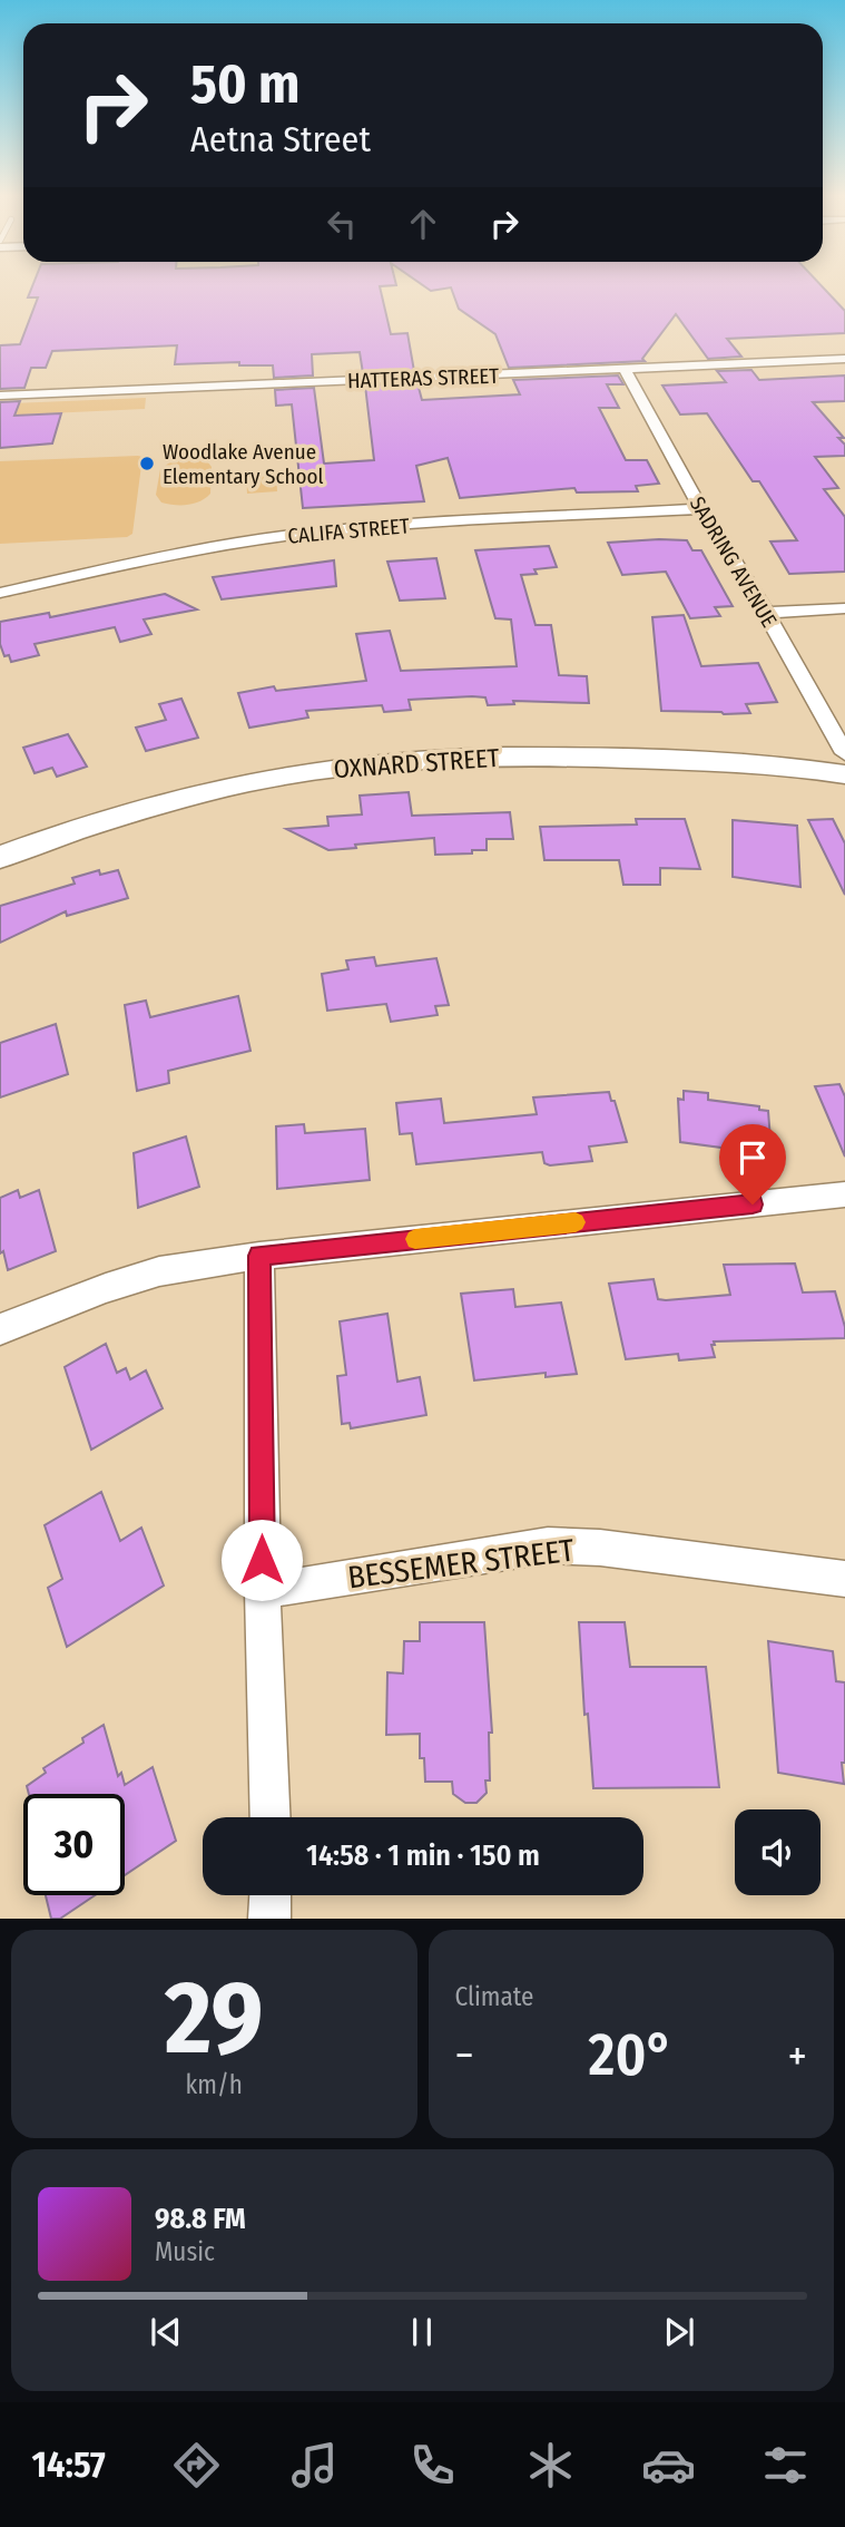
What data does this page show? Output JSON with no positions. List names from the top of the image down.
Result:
{
  "streets": {
    "street": [
      "HATTERAS STREET",
      "CALIFA STREET",
      "SADRING AVENUE",
      "OXNARD STREET",
      "BESSEMER STREET"
    ]
  },
  "crossings": [
    ["HATTERAS STREET", "SADRING AVENUE"],
    ["CALIFA STREET", "SADRING AVENUE"]
  ],
  "places": ["Woodlake Avenue Elementary School"],
  "page": {
    "turn": ["50 m", "Aetna Street"],
    "limit": "30",
    "trip": "14:58 · 1 min · 150 m",
    "tile": [
      ["29", "km/h"],
      "Climate"
    ],
    "heat": ["−", "20°", "+"],
    "song": ["98.8 FM", "Music"],
    "tabs": "14:57"
  }
}
